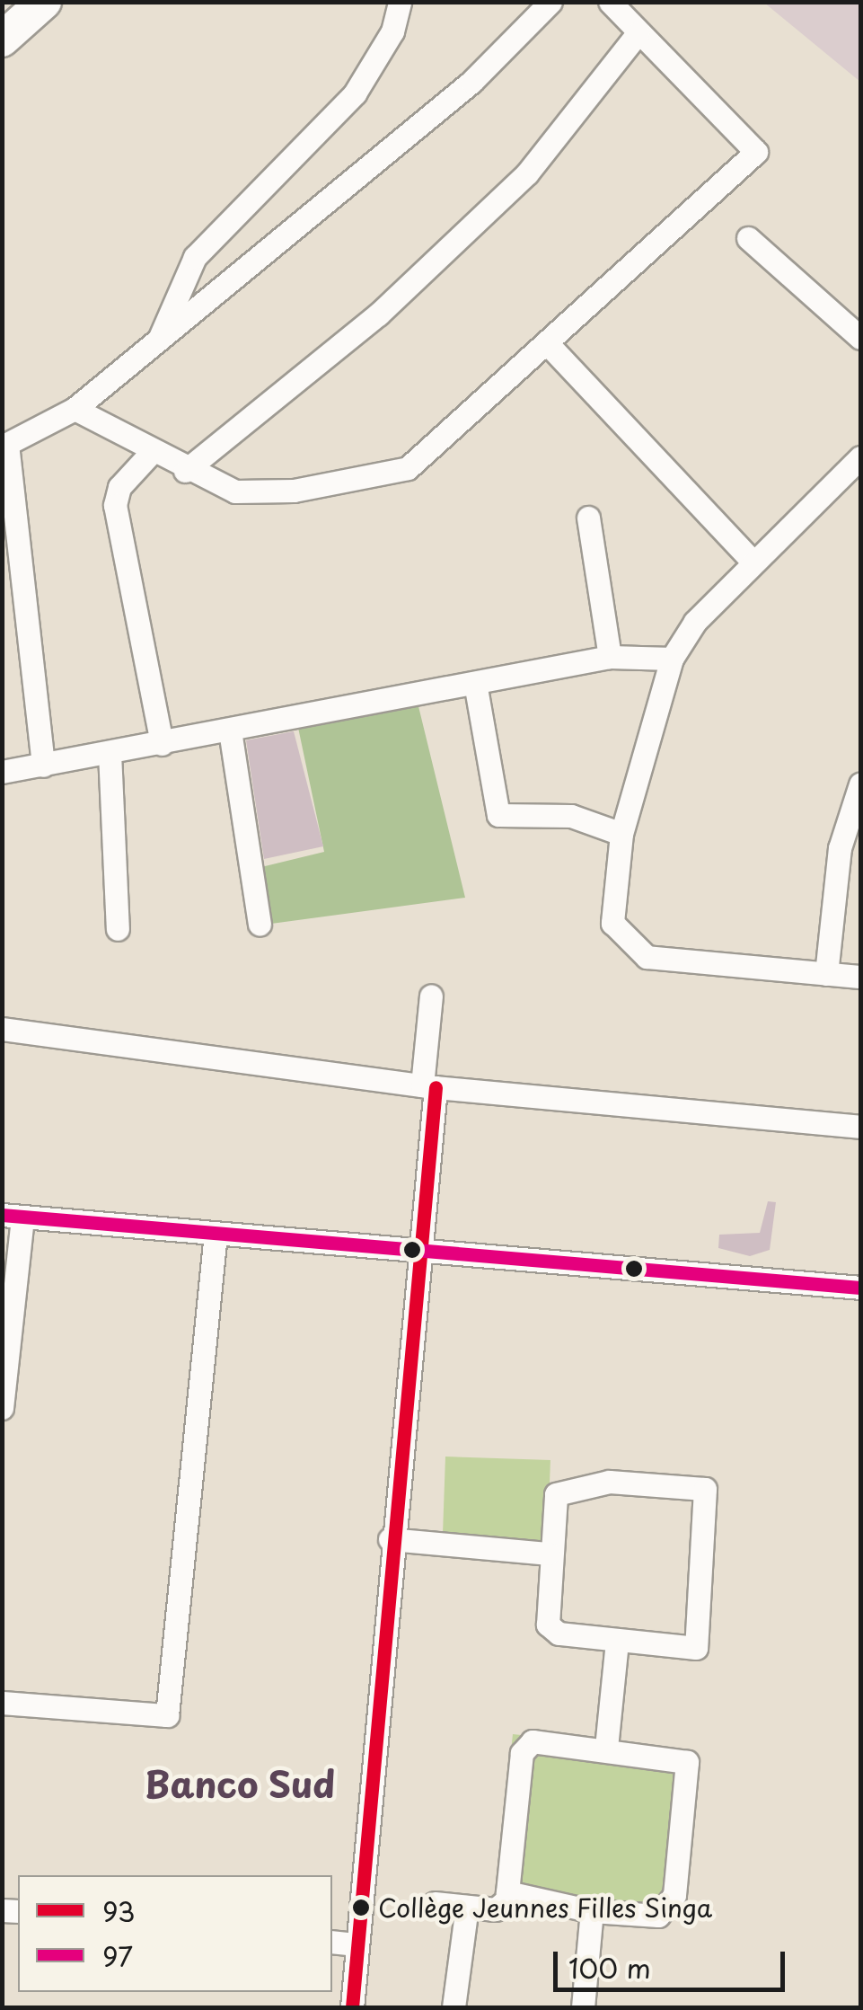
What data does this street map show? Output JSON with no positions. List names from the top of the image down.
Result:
{
  "districts": ["Banco Sud"],
  "places": ["Collège Jeunnes Filles Singa"],
  "lines": ["transit line 93", "transit line 97"],
  "legend": ["93", "97"],
  "scale_bar": "100 m"
}
